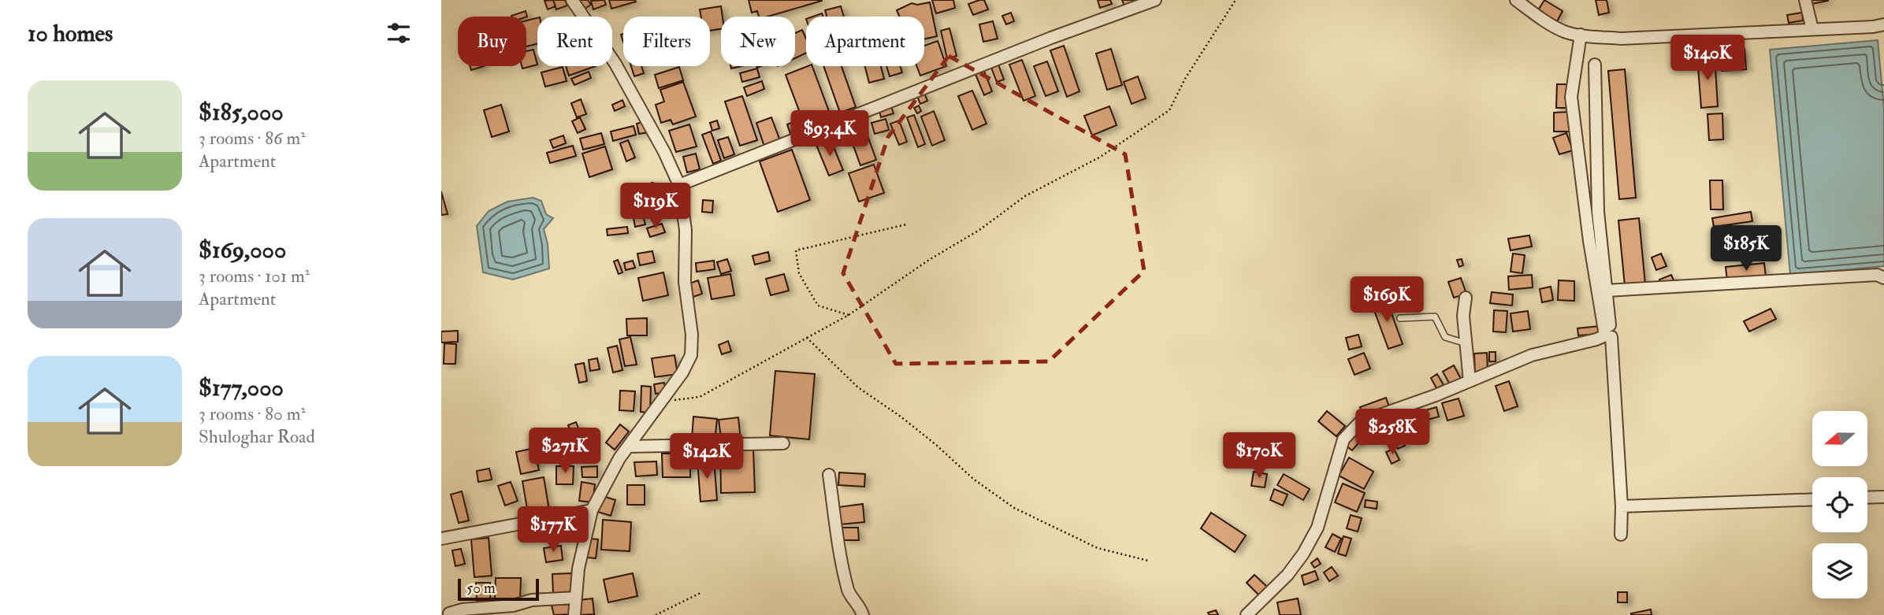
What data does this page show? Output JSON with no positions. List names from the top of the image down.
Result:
{
  "scale_bar": "50 m",
  "north": "left",
  "page": {
    "heading": "10 homes",
    "chip": [
      "Buy",
      "Rent",
      "Filters",
      "New",
      "Apartment"
    ],
    "price": [
      "$140K",
      "$93.4K",
      "$119K",
      "$185K",
      "$169K",
      "$258K",
      "$271K",
      "$170K",
      "$142K",
      "$177K"
    ],
    "list": [
      {
        "name": "$185,000",
        "note": "3 rooms · 86 m² · Apartment"
      },
      {
        "name": "$169,000",
        "note": "3 rooms · 101 m² · Apartment"
      },
      {
        "name": "$177,000",
        "note": "3 rooms · 80 m² · Shuloghar Road"
      }
    ],
    "scale": "50 m"
  }
}
